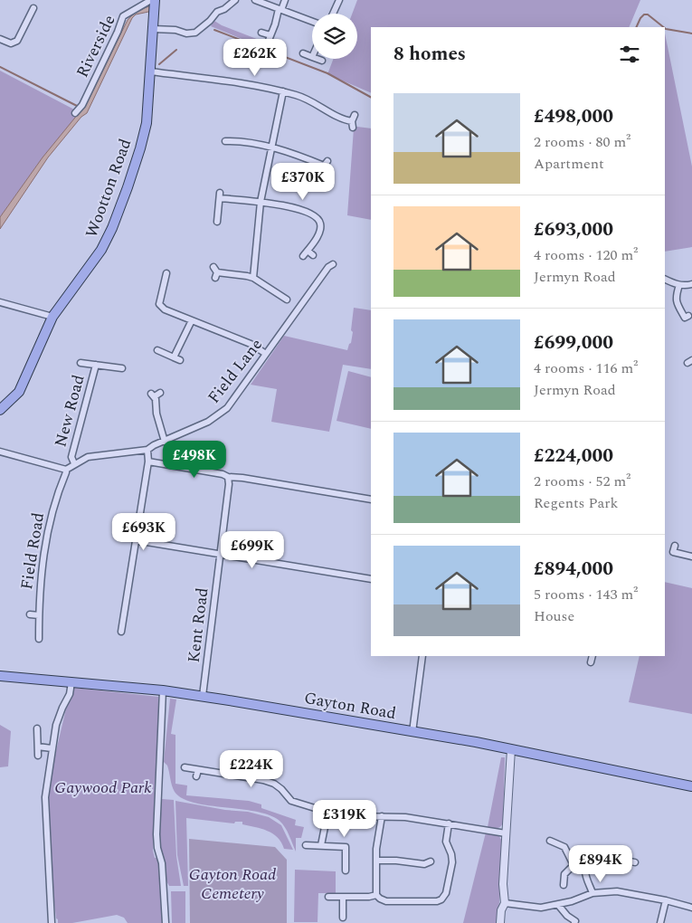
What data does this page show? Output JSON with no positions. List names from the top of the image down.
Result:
{
  "streets": {
    "main road": ["Wootton Road", "Gayton Road"],
    "street": [
      "Riverside",
      "Field Lane",
      "New Road",
      "Field Road",
      "Kent Road"
    ]
  },
  "crossings": [
    ["Riverside", "Wootton Road"],
    ["Field Lane", "New Road"],
    ["Field Lane", "Field Road"],
    ["Kent Road", "Gayton Road"]
  ],
  "parks": ["Gaywood Park", "Gayton Road Cemetery"],
  "page": {
    "heading": "8 homes",
    "price": [
      "£262K",
      "£370K",
      "£498K",
      "£693K",
      "£699K",
      "£224K",
      "£319K",
      "£894K"
    ],
    "list": [
      {
        "name": "£498,000",
        "note": "2 rooms · 80 m² · Apartment"
      },
      {
        "name": "£693,000",
        "note": "4 rooms · 120 m² · Jermyn Road"
      },
      {
        "name": "£699,000",
        "note": "4 rooms · 116 m² · Jermyn Road"
      },
      {
        "name": "£224,000",
        "note": "2 rooms · 52 m² · Regents Park"
      },
      {
        "name": "£894,000",
        "note": "5 rooms · 143 m² · House"
      }
    ]
  }
}
